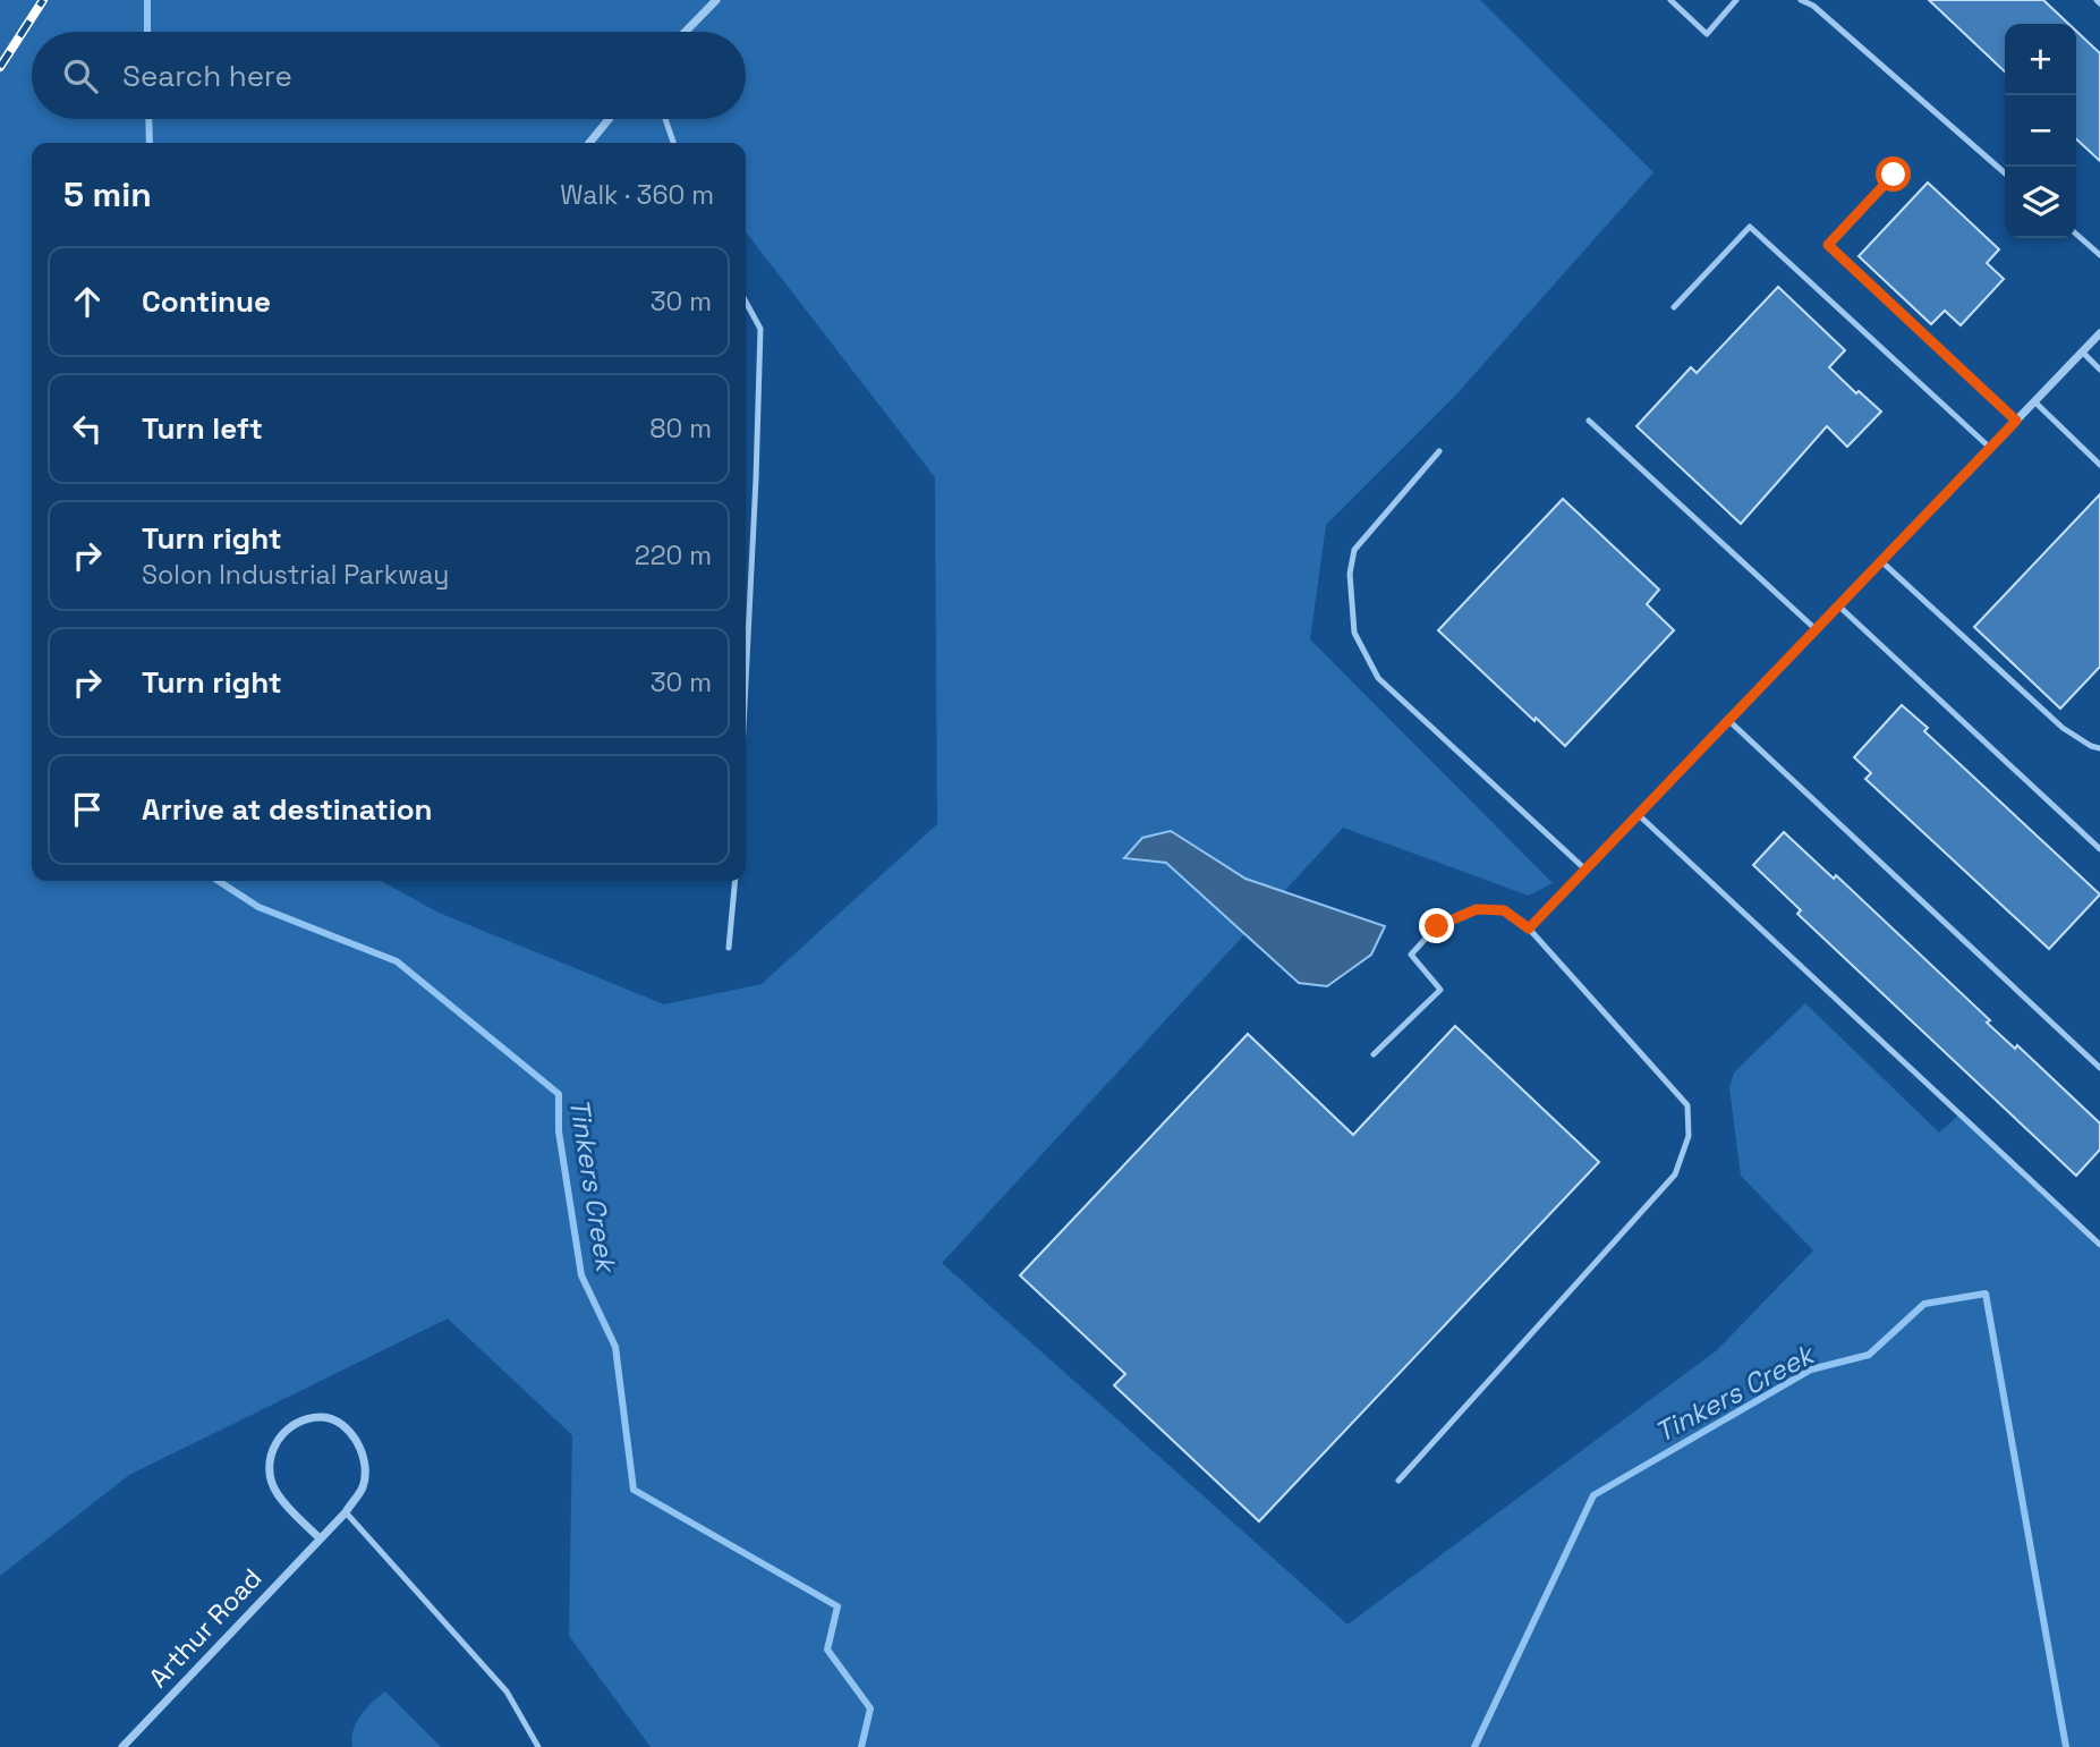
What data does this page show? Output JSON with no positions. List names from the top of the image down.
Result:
{
  "streets": {
    "street": ["Arthur Road"]
  },
  "water": ["Tinkers Creek"],
  "page": {
    "map_buttons": ["+", "−"],
    "search": "Search here",
    "heading": ["5 min", "Walk · 360 m"],
    "list": [
      ["Continue", "30 m"],
      ["Turn left", "80 m"],
      ["Turn right", "Solon Industrial Parkway", "220 m"],
      ["Turn right", "30 m"],
      "Arrive at destination"
    ]
  }
}
